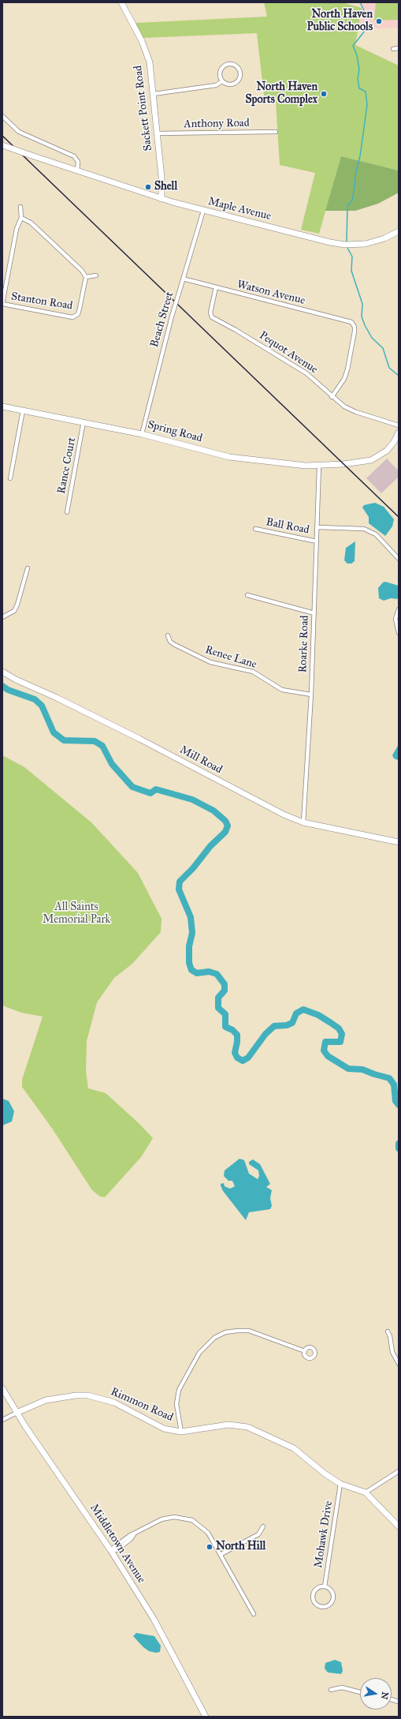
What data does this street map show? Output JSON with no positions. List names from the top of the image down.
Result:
{
  "streets": {
    "street": [
      "Sackett Point Road",
      "Anthony Road",
      "Maple Avenue",
      "Watson Avenue",
      "Stanton Road",
      "Beach Street",
      "Pequot Avenue",
      "Spring Road",
      "Rance Court",
      "Ball Road",
      "Roarke Road",
      "Renee Lane",
      "Mill Road",
      "Rimmon Road",
      "Mohawk Drive",
      "Middletown Avenue"
    ]
  },
  "crossings": [
    ["Sackett Point Road", "Anthony Road"],
    ["Sackett Point Road", "Maple Avenue"],
    ["Maple Avenue", "Beach Street"],
    ["Watson Avenue", "Beach Street"],
    ["Watson Avenue", "Pequot Avenue"],
    ["Beach Street", "Spring Road"],
    ["Spring Road", "Rance Court"],
    ["Spring Road", "Roarke Road"],
    ["Ball Road", "Roarke Road"],
    ["Roarke Road", "Renee Lane"],
    ["Roarke Road", "Mill Road"],
    ["Rimmon Road", "Mohawk Drive"],
    ["Rimmon Road", "Middletown Avenue"]
  ],
  "parks": ["All Saints Memorial Park"],
  "places": [
    "North Haven Public Schools",
    "North Haven Sports Complex",
    "Shell",
    "North Hill"
  ],
  "north": "right"
}
